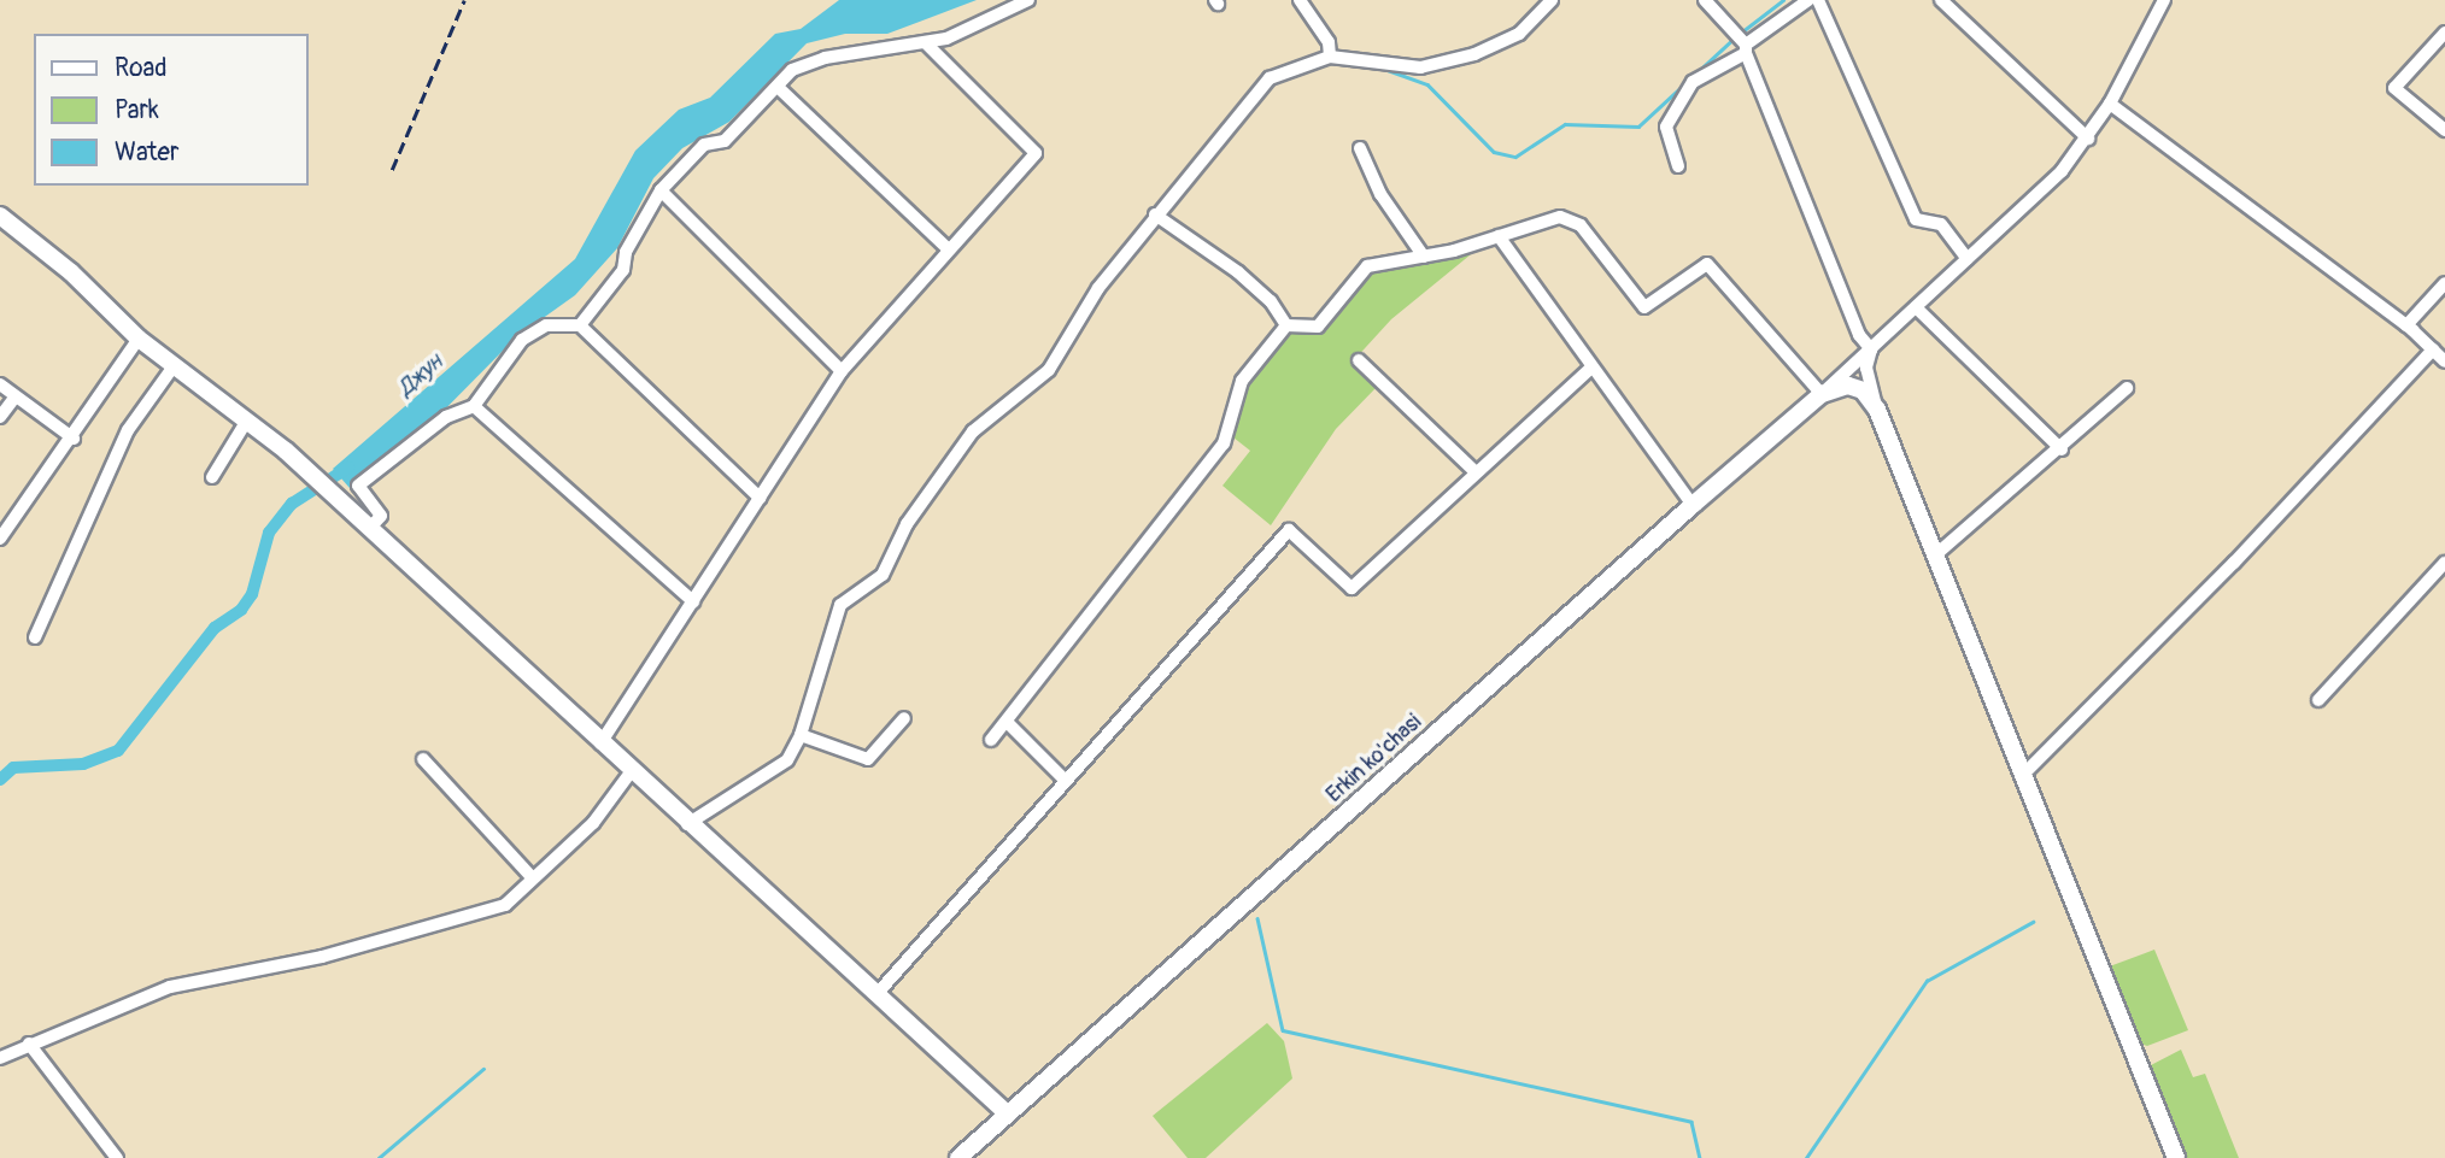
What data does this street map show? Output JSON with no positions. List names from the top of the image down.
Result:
{
  "streets": {
    "main road": ["Erkin ko'chasi"]
  },
  "water": ["Джун"],
  "legend": ["Road", "Park", "Water"]
}
